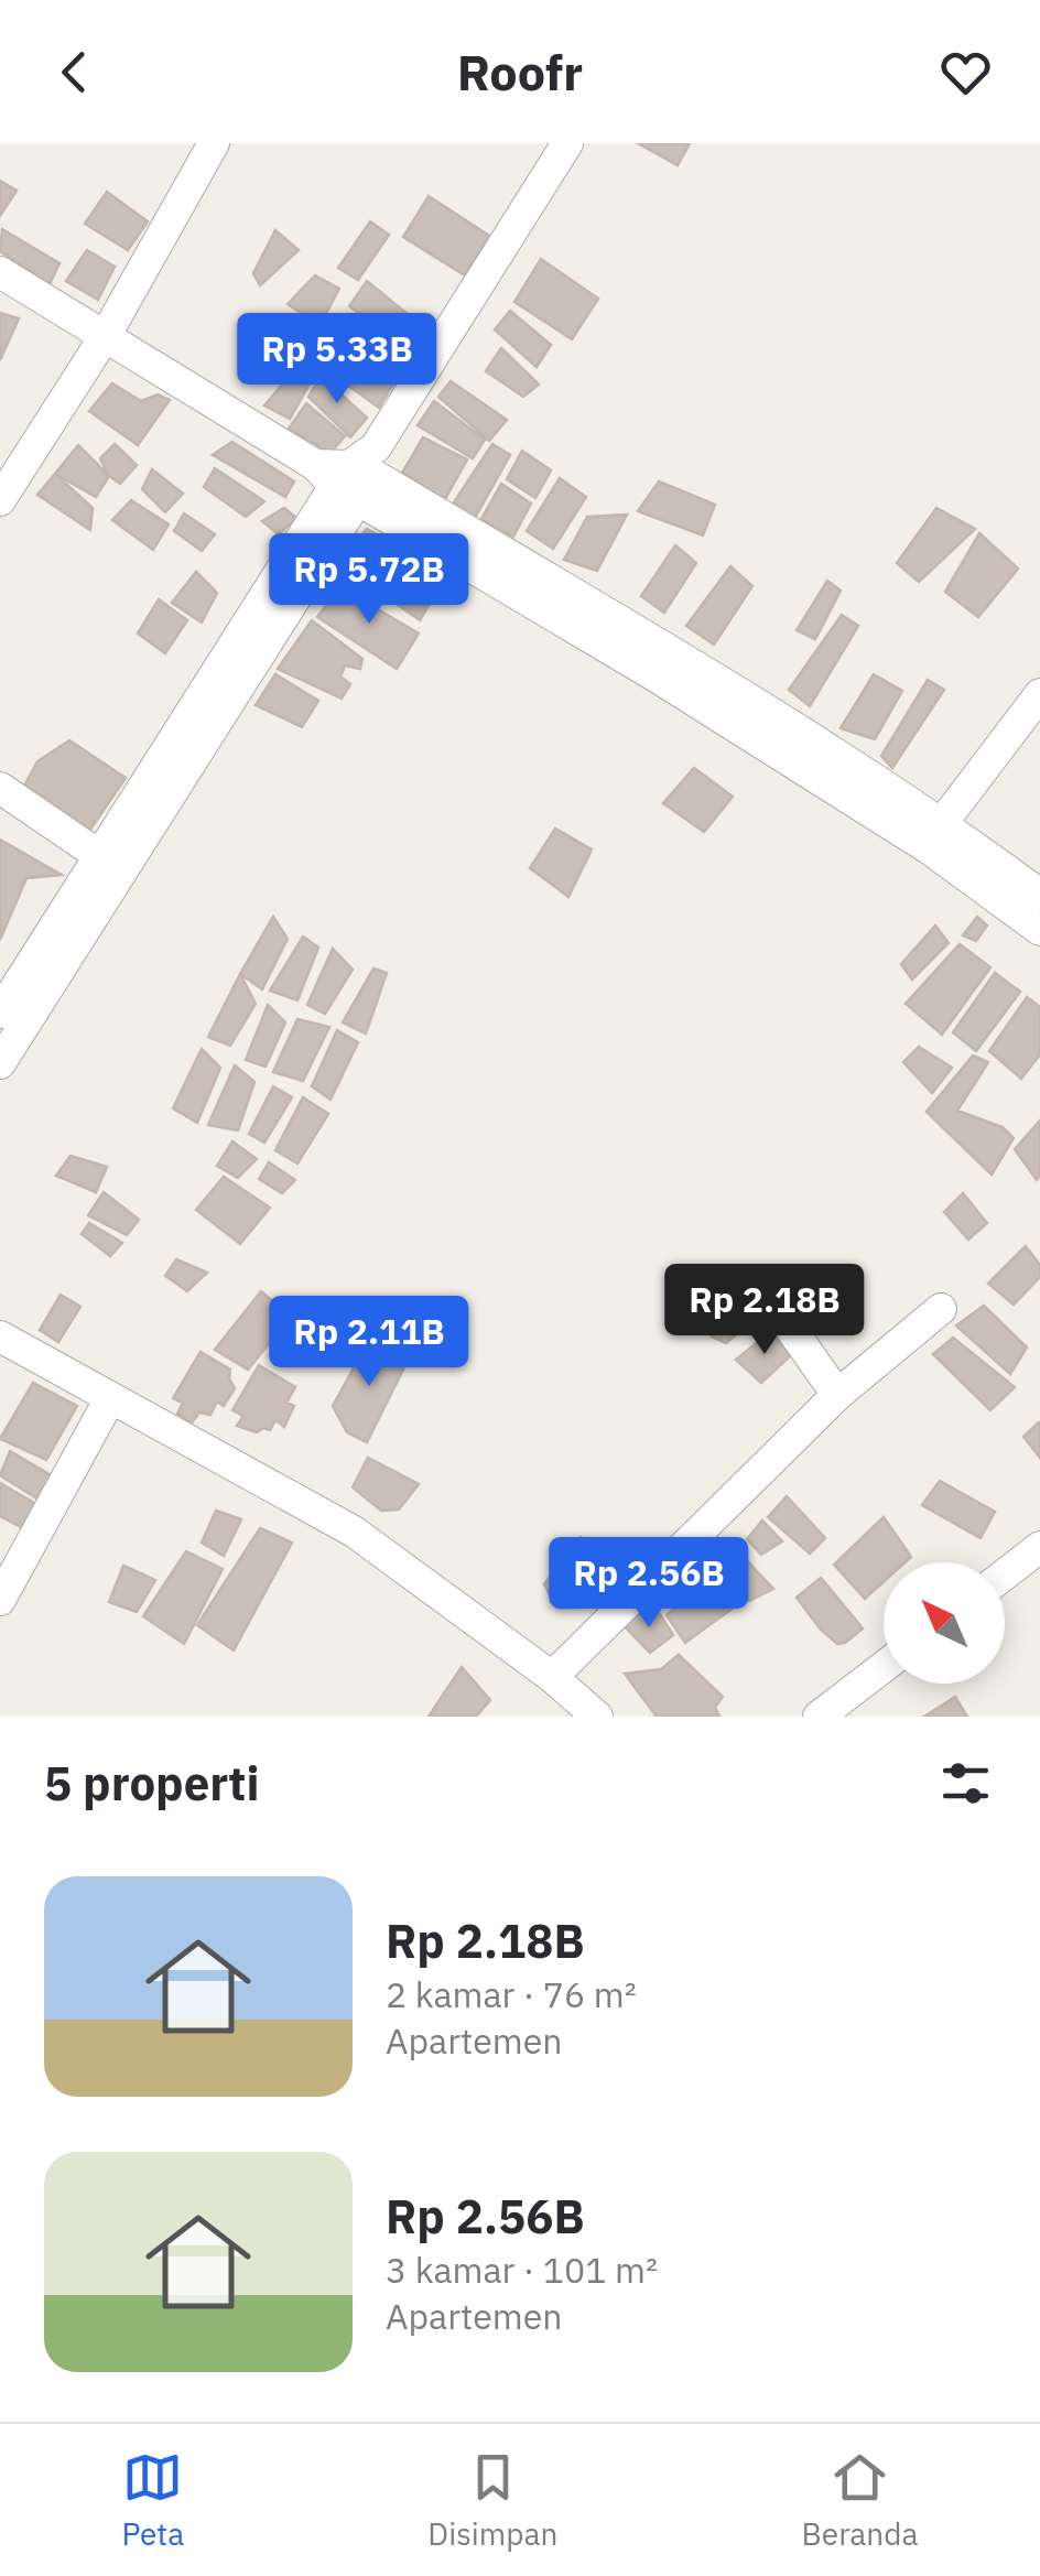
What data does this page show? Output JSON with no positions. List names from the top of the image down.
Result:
{
  "north": "top left",
  "page": {
    "header": "Roofr",
    "price": [
      "Rp 5.33B",
      "Rp 5.72B",
      "Rp 2.18B",
      "Rp 2.11B",
      "Rp 2.56B"
    ],
    "heading": "5 properti",
    "list": [
      {
        "name": "Rp 2.18B",
        "note": "2 kamar · 76 m² · Apartemen"
      },
      {
        "name": "Rp 2.56B",
        "note": "3 kamar · 101 m² · Apartemen"
      }
    ],
    "tabs": ["Peta", "Disimpan", "Beranda"]
  }
}
